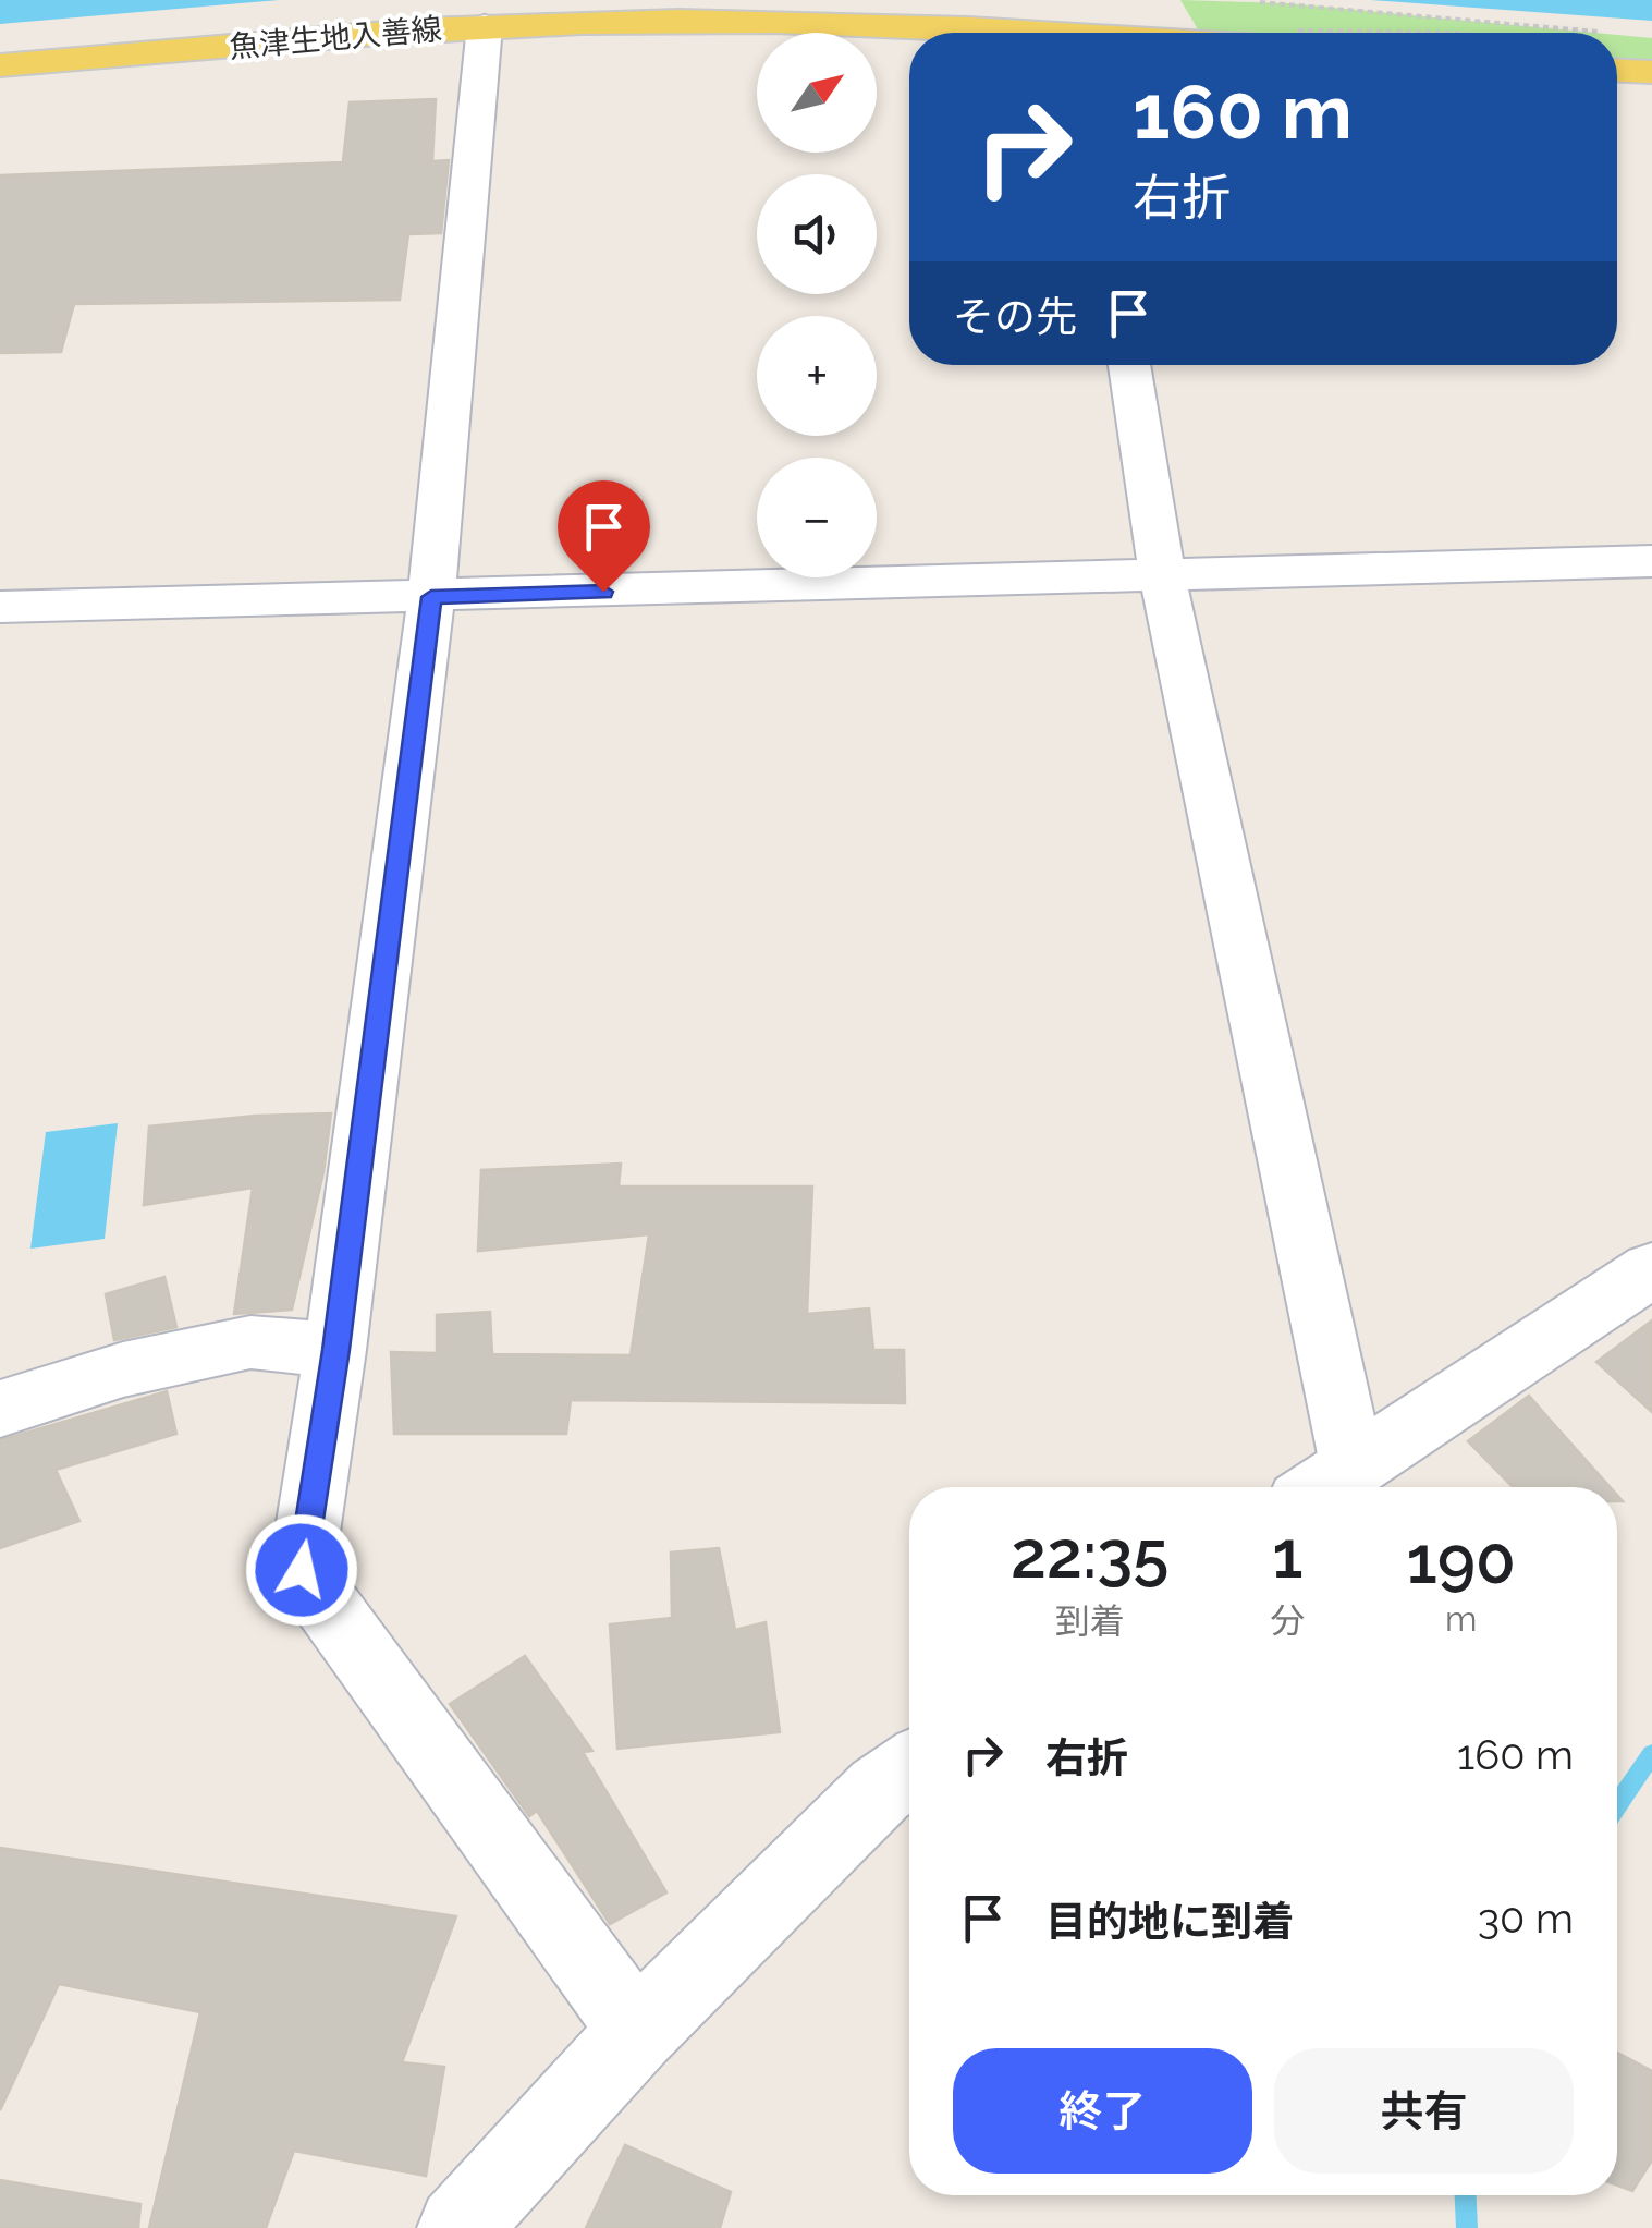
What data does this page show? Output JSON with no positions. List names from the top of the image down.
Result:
{
  "streets": {
    "main road": ["魚津生地入善線"]
  },
  "north": "top right",
  "page": {
    "map_buttons": ["+", "−"],
    "turn": ["160 m", "右折"],
    "then": "その先",
    "eta": [
      "22:35",
      "到着",
      "1",
      "分",
      "190",
      "m"
    ],
    "list": [
      {
        "name": "右折",
        "value": "160 m"
      },
      {
        "name": "目的地に到着",
        "value": "30 m"
      }
    ],
    "buttons": ["終了", "共有"]
  }
}
